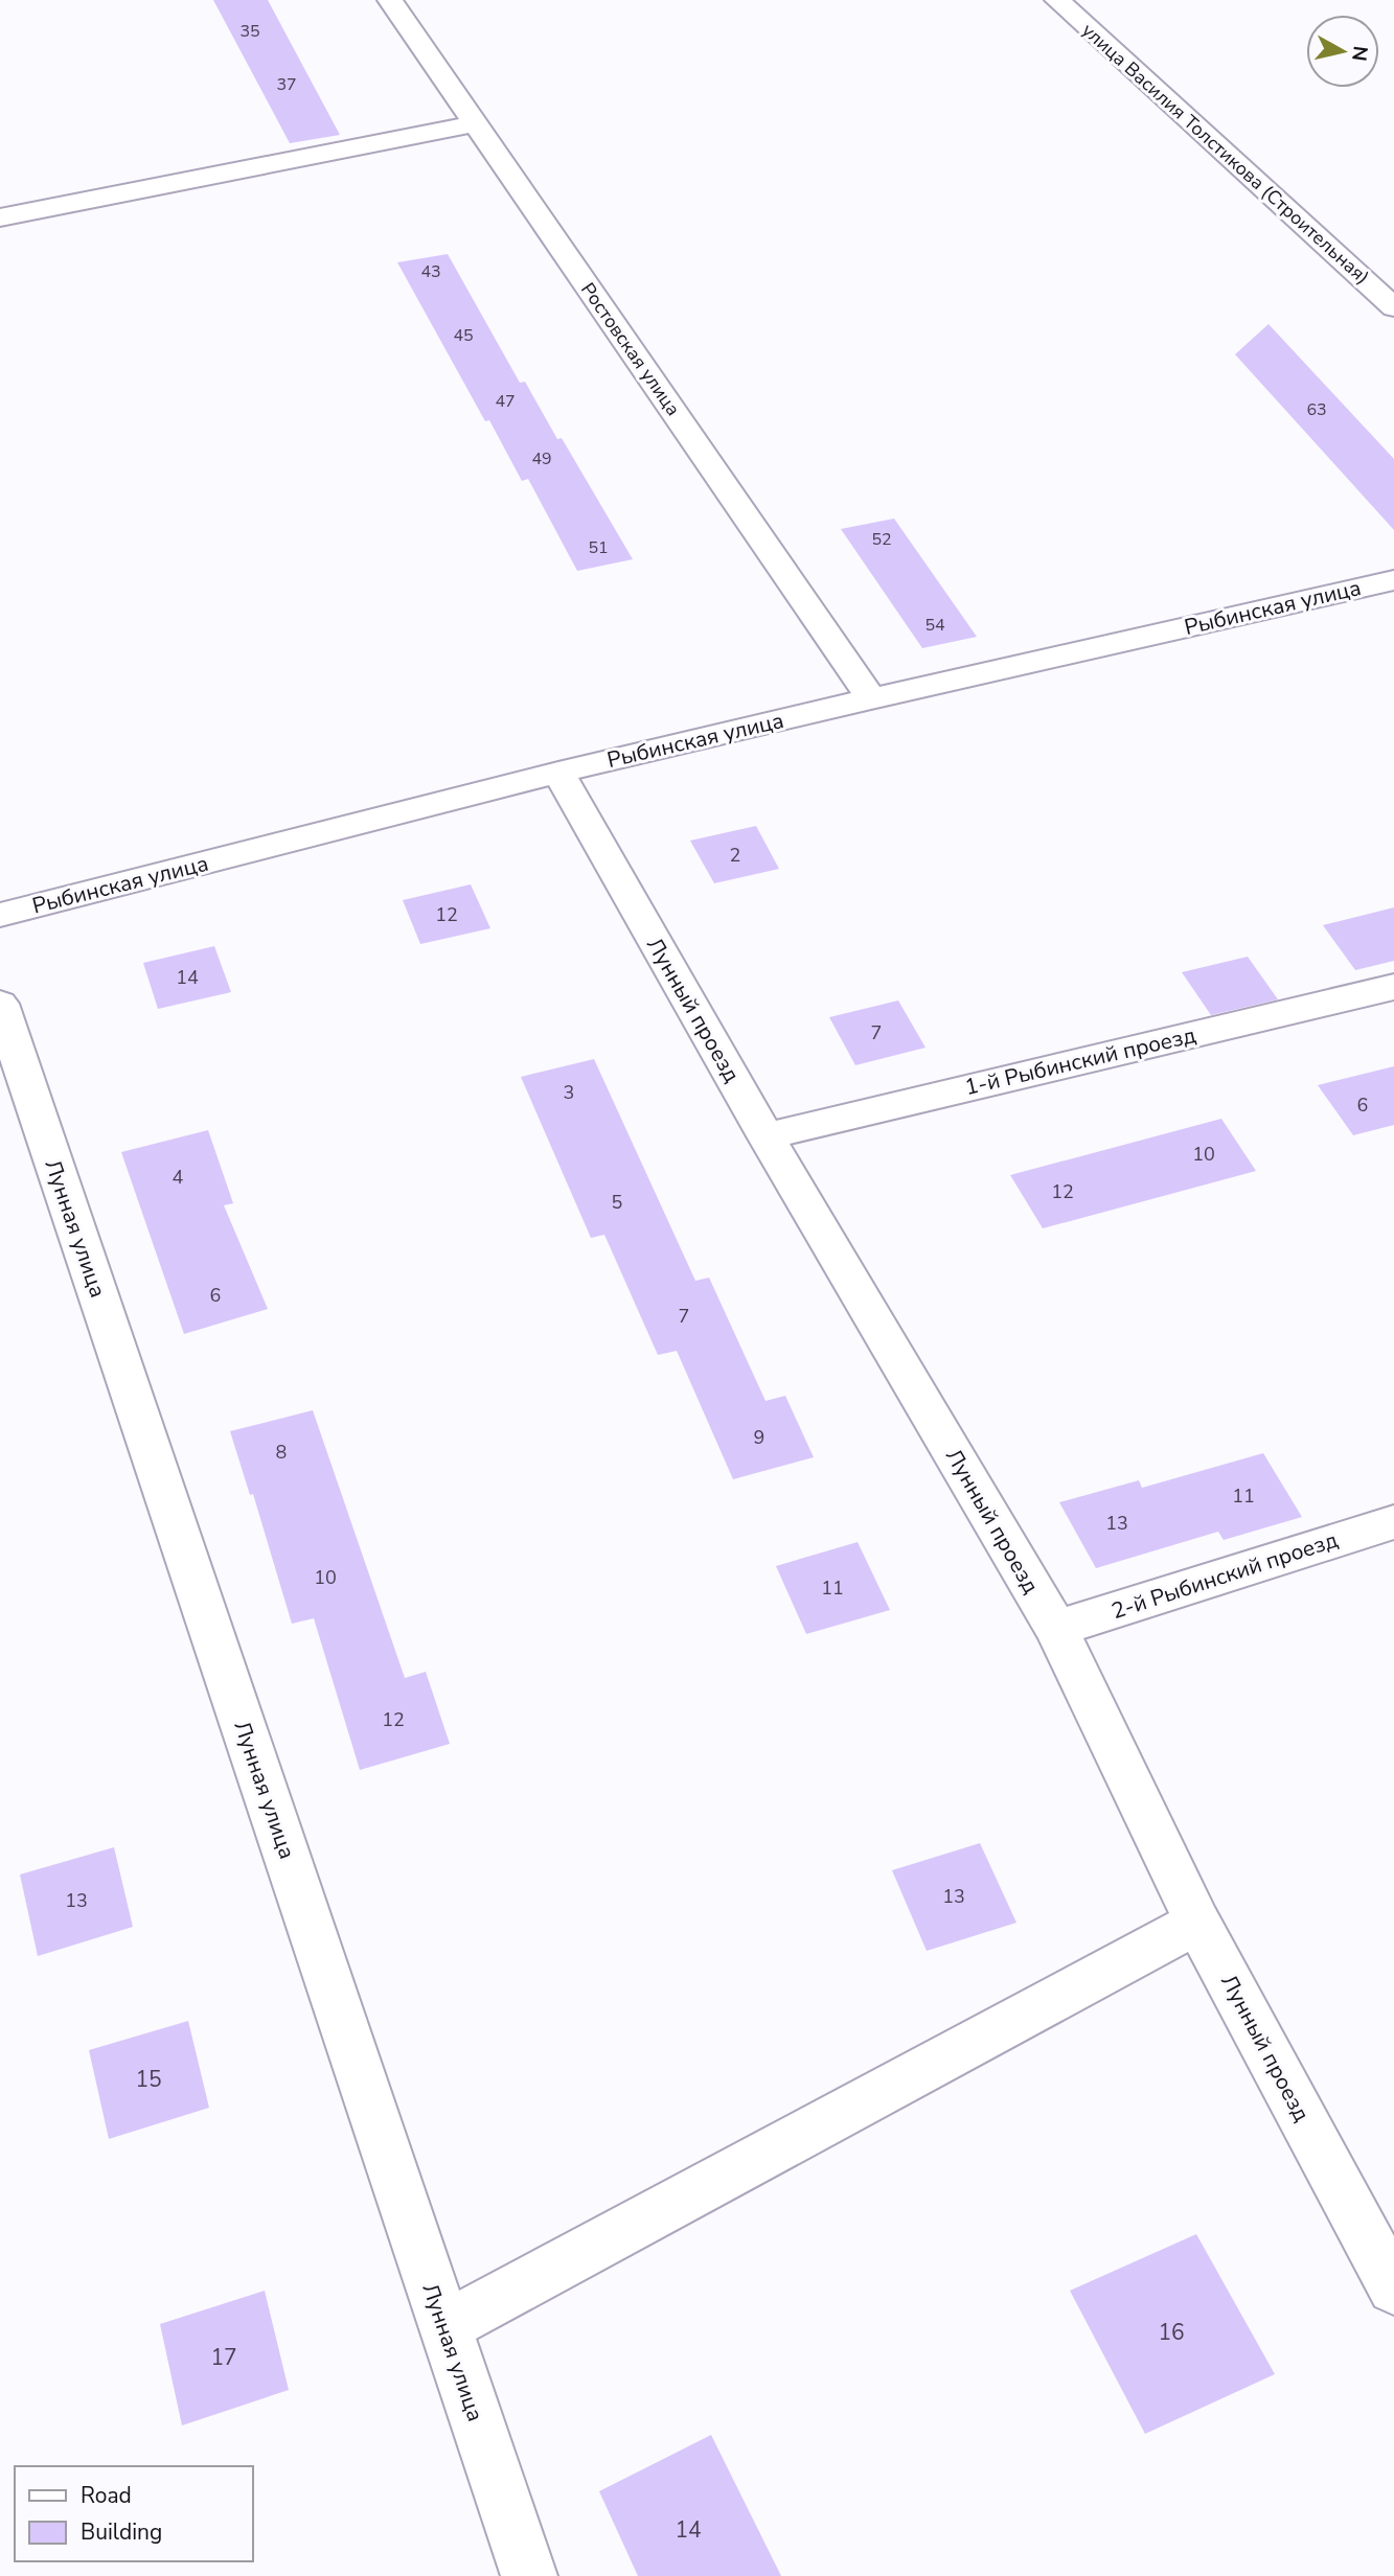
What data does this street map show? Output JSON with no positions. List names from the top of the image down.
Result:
{
  "streets": {
    "street": [
      "улица Василия Толстикова (Строительная)",
      "Ростовская улица",
      "Рыбинская улица",
      "Лунный проезд",
      "1-й Рыбинский проезд",
      "Лунная улица",
      "2-й Рыбинский проезд"
    ]
  },
  "crossings": [
    ["Ростовская улица", "Рыбинская улица"],
    ["Рыбинская улица", "Лунный проезд"],
    ["Лунный проезд", "1-й Рыбинский проезд"],
    ["Лунный проезд", "2-й Рыбинский проезд"]
  ],
  "house_numbers": [
    "35",
    "37",
    "43",
    "45",
    "47",
    "63",
    "49",
    "52",
    "51",
    "54",
    "2",
    "12",
    "14",
    "7",
    "3",
    "6",
    "10",
    "4",
    "12",
    "5",
    "6",
    "7",
    "9",
    "8",
    "11",
    "13",
    "10",
    "11",
    "12",
    "13",
    "13",
    "15",
    "16",
    "17",
    "14"
  ],
  "legend": ["Road", "Building"],
  "north": "right"
}
